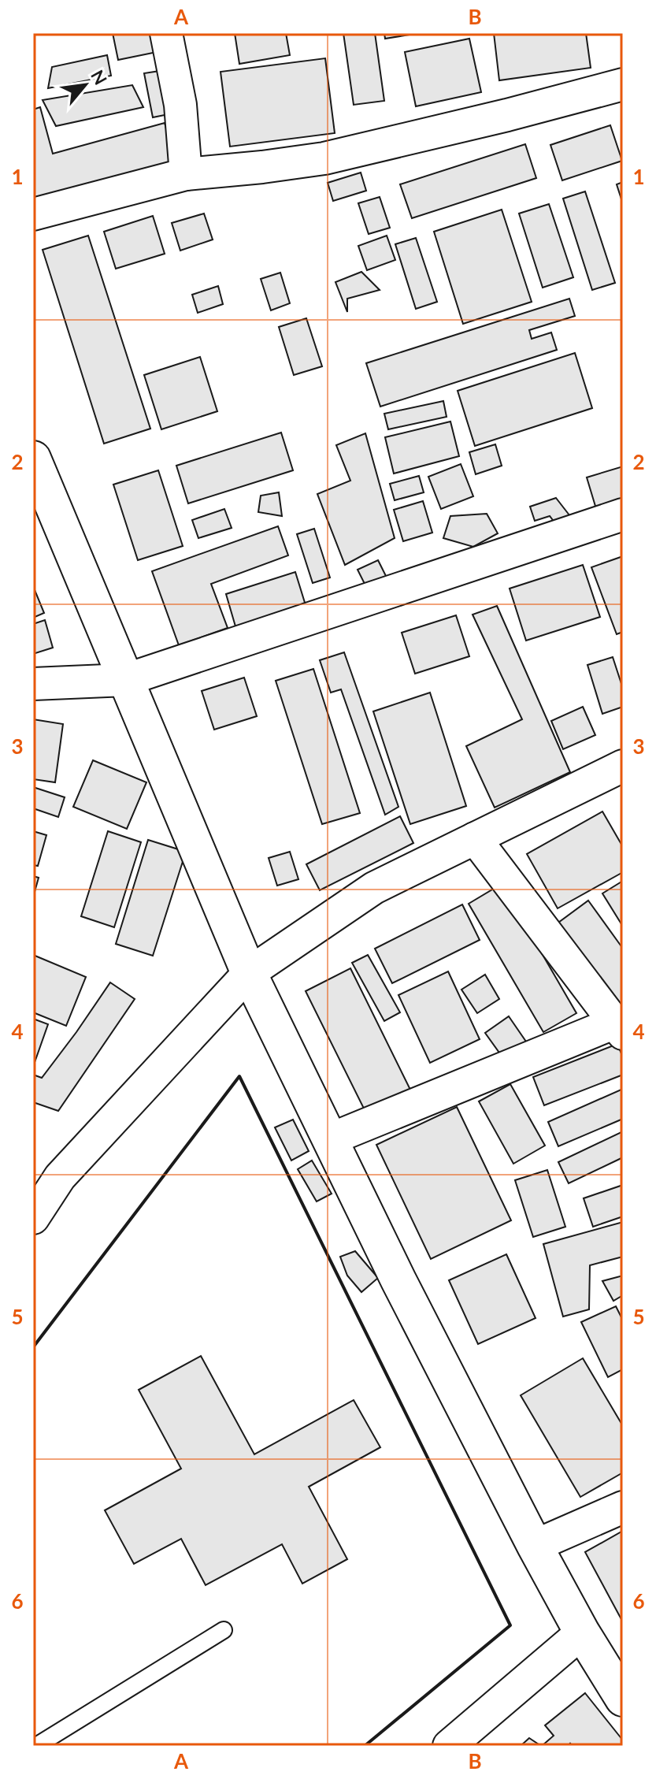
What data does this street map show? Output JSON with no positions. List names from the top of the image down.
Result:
{
  "north": "top right",
  "grid": {
    "columns": ["A", "B"],
    "rows": [
      "1",
      "2",
      "3",
      "4",
      "5",
      "6"
    ]
  }
}
